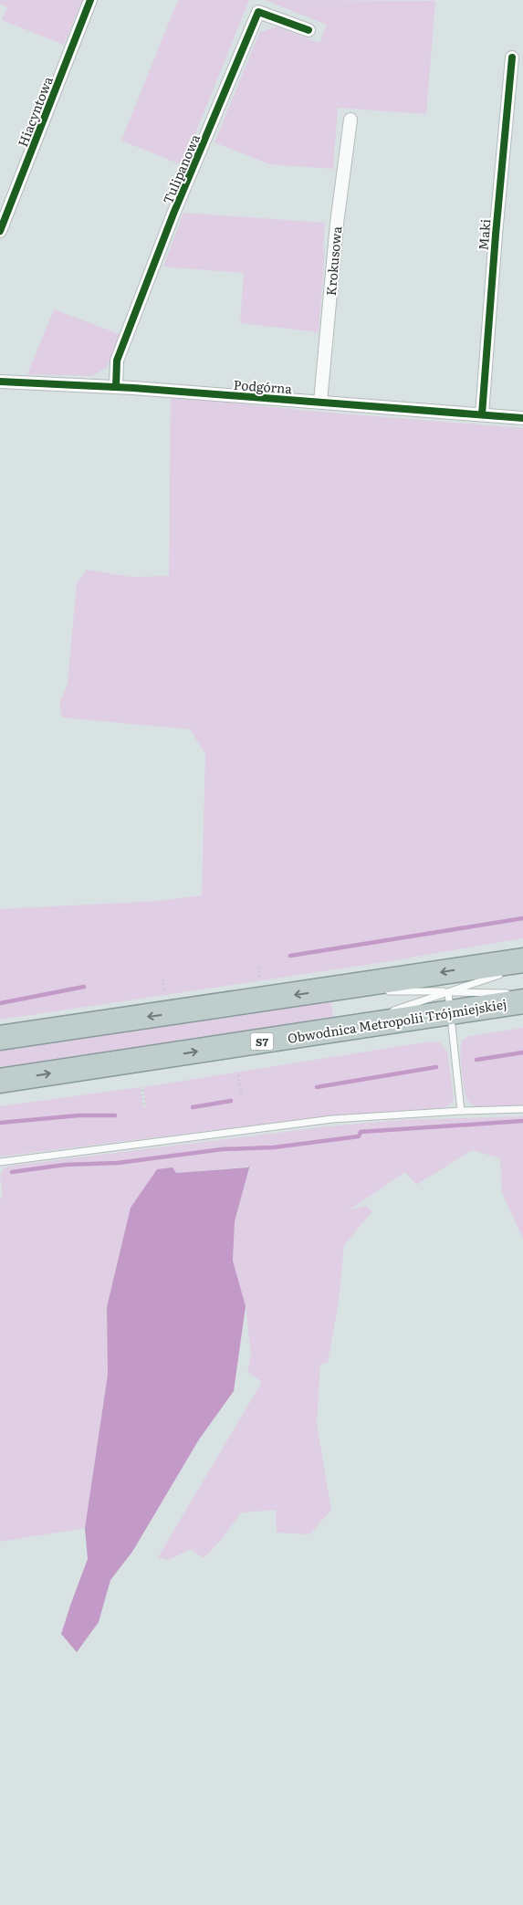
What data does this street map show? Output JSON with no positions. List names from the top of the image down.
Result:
{
  "streets": {
    "highway": ["Obwodnica Metropolii Trójmiejskiej", "S7"],
    "street": [
      "Hiacyntowa",
      "Tulipanowa",
      "Maki",
      "Krokusowa",
      "Podgórna"
    ]
  },
  "crossings": [
    ["Tulipanowa", "Podgórna"],
    ["Maki", "Podgórna"],
    ["Krokusowa", "Podgórna"]
  ]
}
